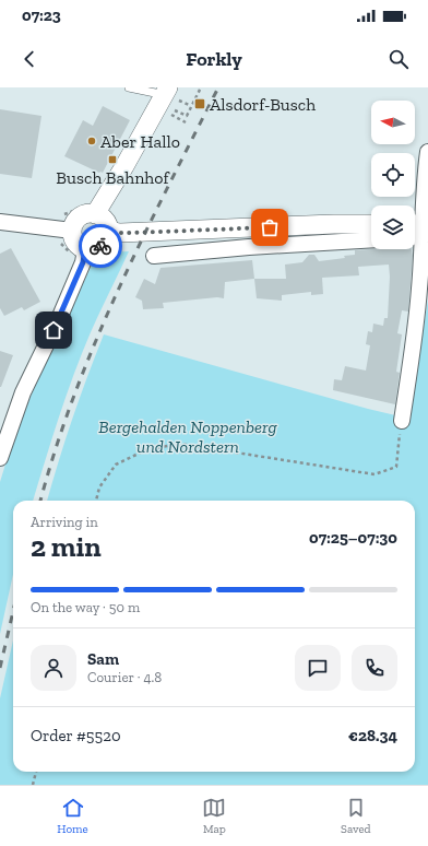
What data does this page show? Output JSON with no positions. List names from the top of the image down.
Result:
{
  "parks": ["Bergehalden Noppenberg und Nordstern"],
  "places": {
    "transit": ["Alsdorf-Busch", "Busch Bahnhof"],
    "other": ["Aber Hallo"]
  },
  "north": "left",
  "page": {
    "status": "07:23",
    "header": "Forkly",
    "heading": ["2 min", "Arriving in", "07:25–07:30"],
    "panel": [
      "Sam",
      "Courier · 4.8",
      "Order #5520",
      "€28.34"
    ],
    "bar": "On the way · 50 m",
    "tabs": ["Home", "Map", "Saved"]
  }
}
